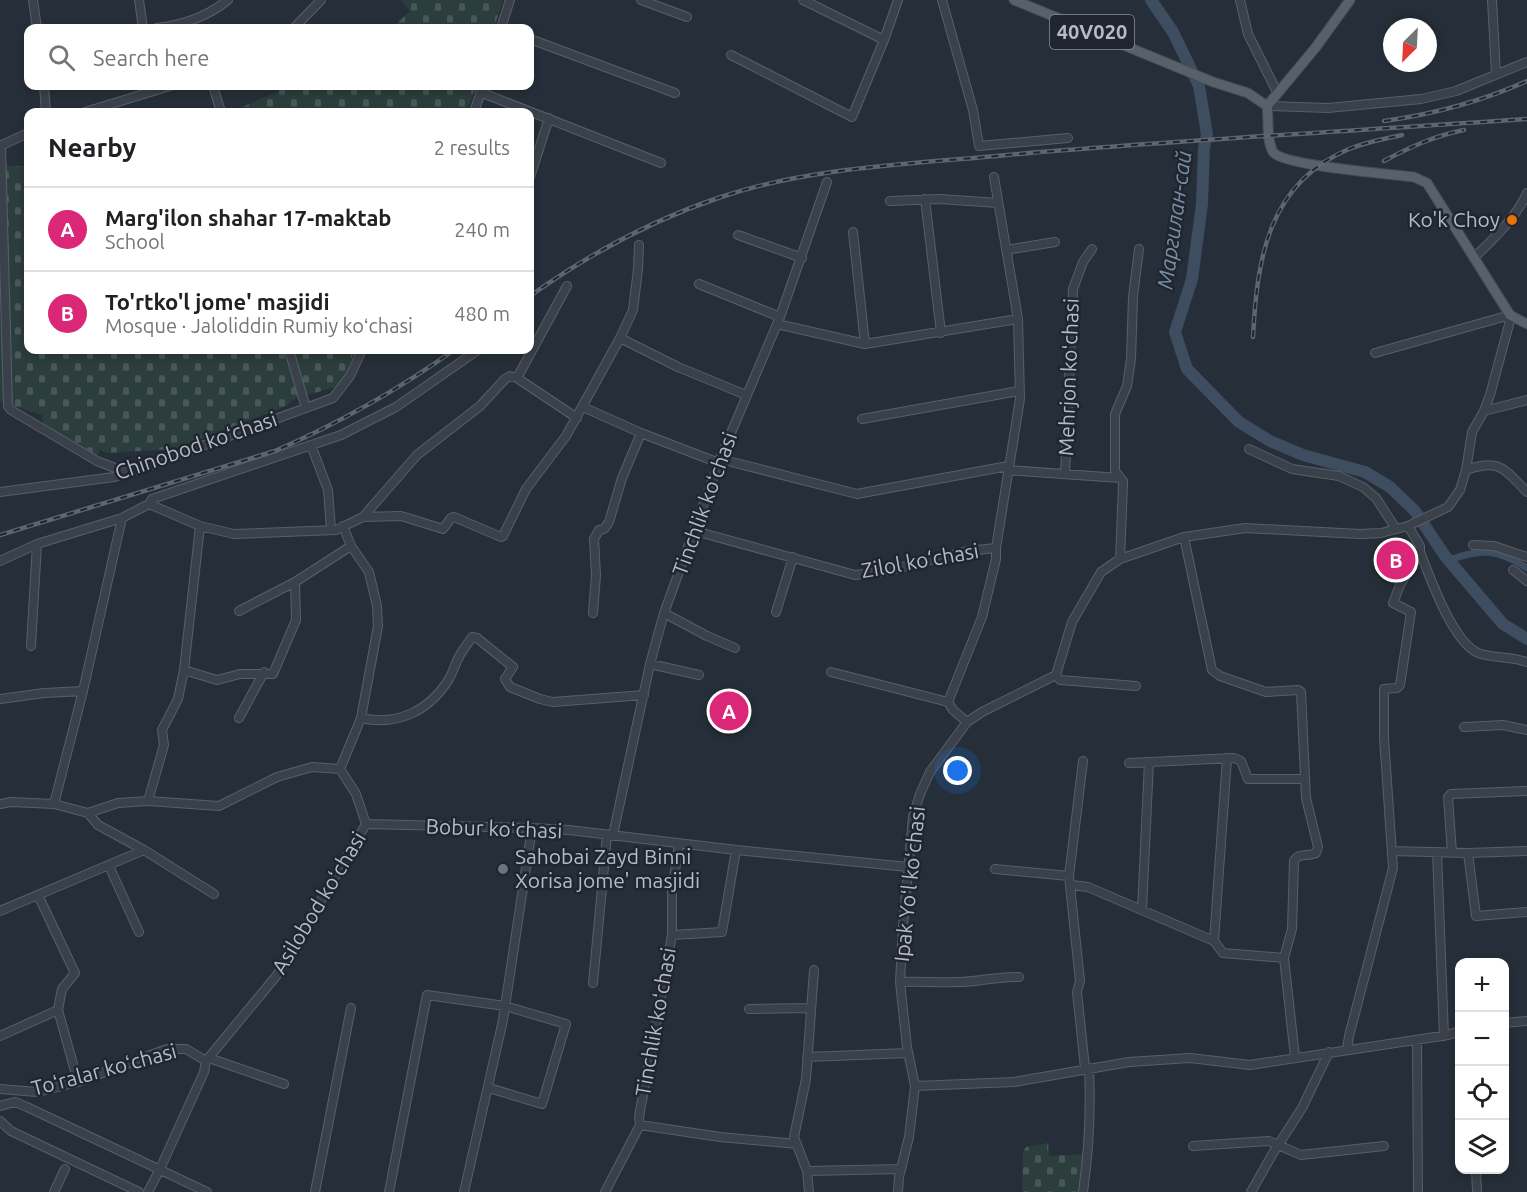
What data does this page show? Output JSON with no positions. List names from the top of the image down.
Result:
{
  "streets": {
    "main road": ["40V020"],
    "street": [
      "Mehrjon koʻchasi",
      "Chinobod koʻchasi",
      "Tinchlik koʻchasi",
      "Zilol ko‘chasi",
      "Bobur koʻchasi",
      "Ipak Yoʻl koʻchasi",
      "Asilobod koʻchasi",
      "Toʻralar koʻchasi"
    ]
  },
  "crossings": [
    ["Mehrjon koʻchasi", "Zilol ko‘chasi"],
    ["Tinchlik koʻchasi", "Zilol ko‘chasi"],
    ["Tinchlik koʻchasi", "Bobur koʻchasi"],
    ["Bobur koʻchasi", "Ipak Yoʻl koʻchasi"],
    ["Bobur koʻchasi", "Asilobod koʻchasi"],
    ["Asilobod koʻchasi", "Toʻralar koʻchasi"]
  ],
  "water": ["Маргилан-сай"],
  "places": ["Ko'k Choy", "Sahobai Zayd Binni Xorisa jome' masjidi"],
  "north": "bottom left",
  "page": {
    "search": "Search here",
    "heading": ["Nearby", "2 results"],
    "list": [
      {
        "mark": "A",
        "name": "Marg'ilon shahar 17-maktab",
        "note": "School",
        "value": "240 m"
      },
      {
        "mark": "B",
        "name": "To'rtko'l jome' masjidi",
        "note": "Mosque · Jaloliddin Rumiy koʻchasi",
        "value": "480 m"
      }
    ],
    "pins": ["B", "A"],
    "map_buttons": ["+", "−"]
  }
}
